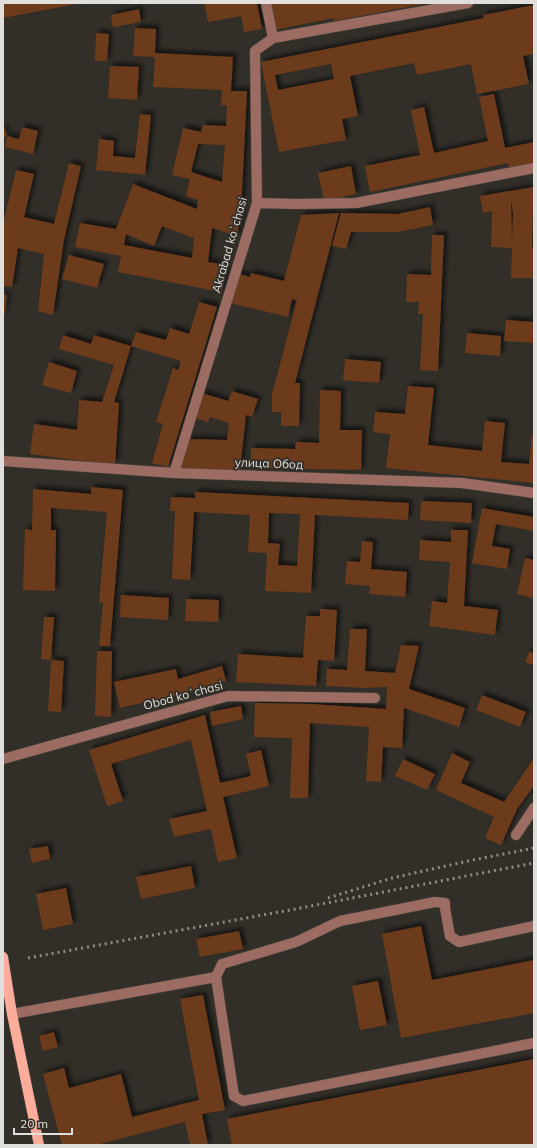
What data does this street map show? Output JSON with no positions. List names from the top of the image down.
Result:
{
  "streets": {
    "street": ["Akrabad koʻchasi", "улица Обод", "Obod koʻchasi"]
  },
  "crossings": [
    ["Akrabad koʻchasi", "улица Обод"]
  ],
  "scale_bar": "20 m"
}
